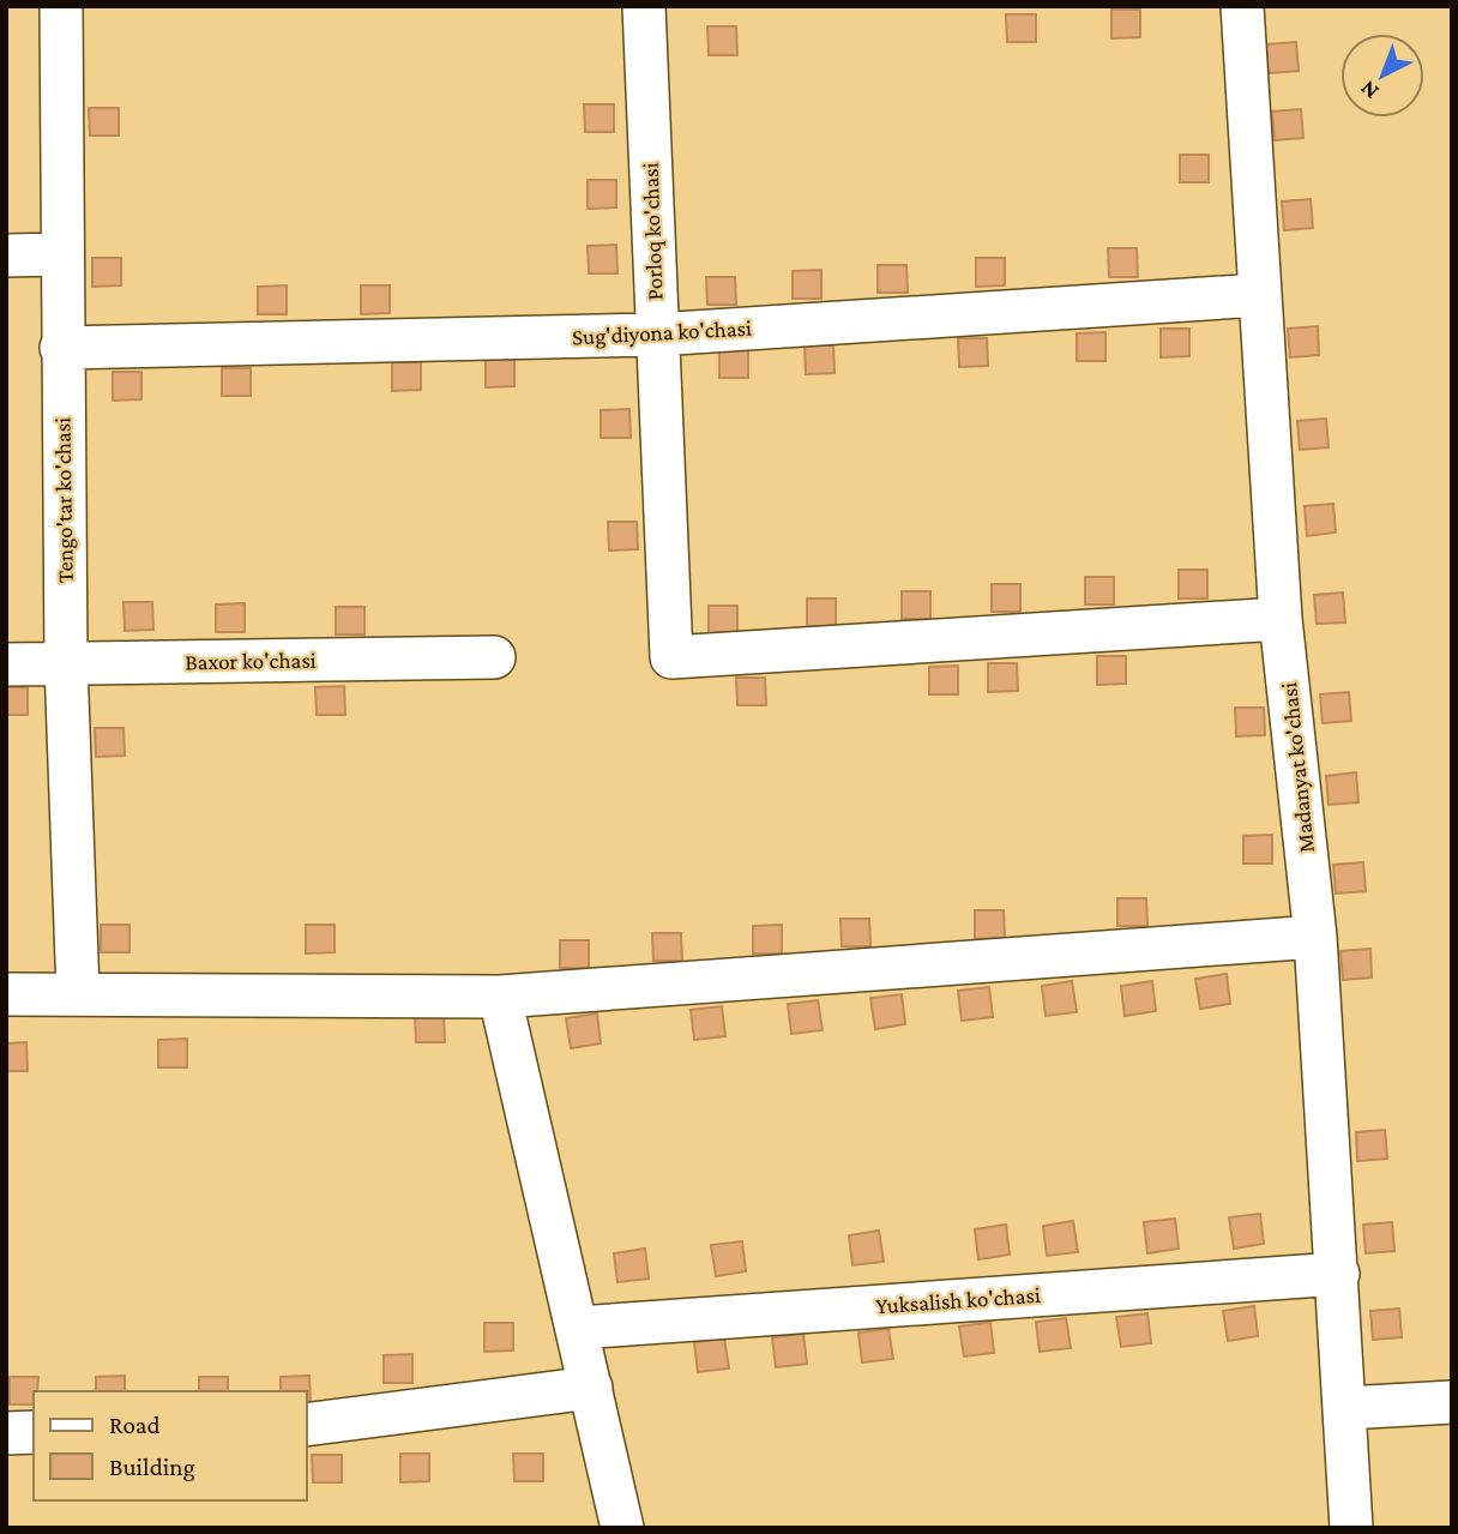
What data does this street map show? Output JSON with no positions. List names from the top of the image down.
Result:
{
  "streets": {
    "street": [
      "Porloq ko'chasi",
      "Sug'diyona ko'chasi",
      "Tengo'tar ko'chasi",
      "Baxor ko'chasi",
      "Madanyat ko'chasi",
      "Yuksalish ko'chasi"
    ]
  },
  "crossings": [
    ["Porloq ko'chasi", "Sug'diyona ko'chasi"],
    ["Porloq ko'chasi", "Madanyat ko'chasi"],
    ["Sug'diyona ko'chasi", "Tengo'tar ko'chasi"],
    ["Sug'diyona ko'chasi", "Madanyat ko'chasi"],
    ["Tengo'tar ko'chasi", "Baxor ko'chasi"],
    ["Madanyat ko'chasi", "Yuksalish ko'chasi"]
  ],
  "legend": ["Road", "Building"],
  "north": "bottom left"
}
